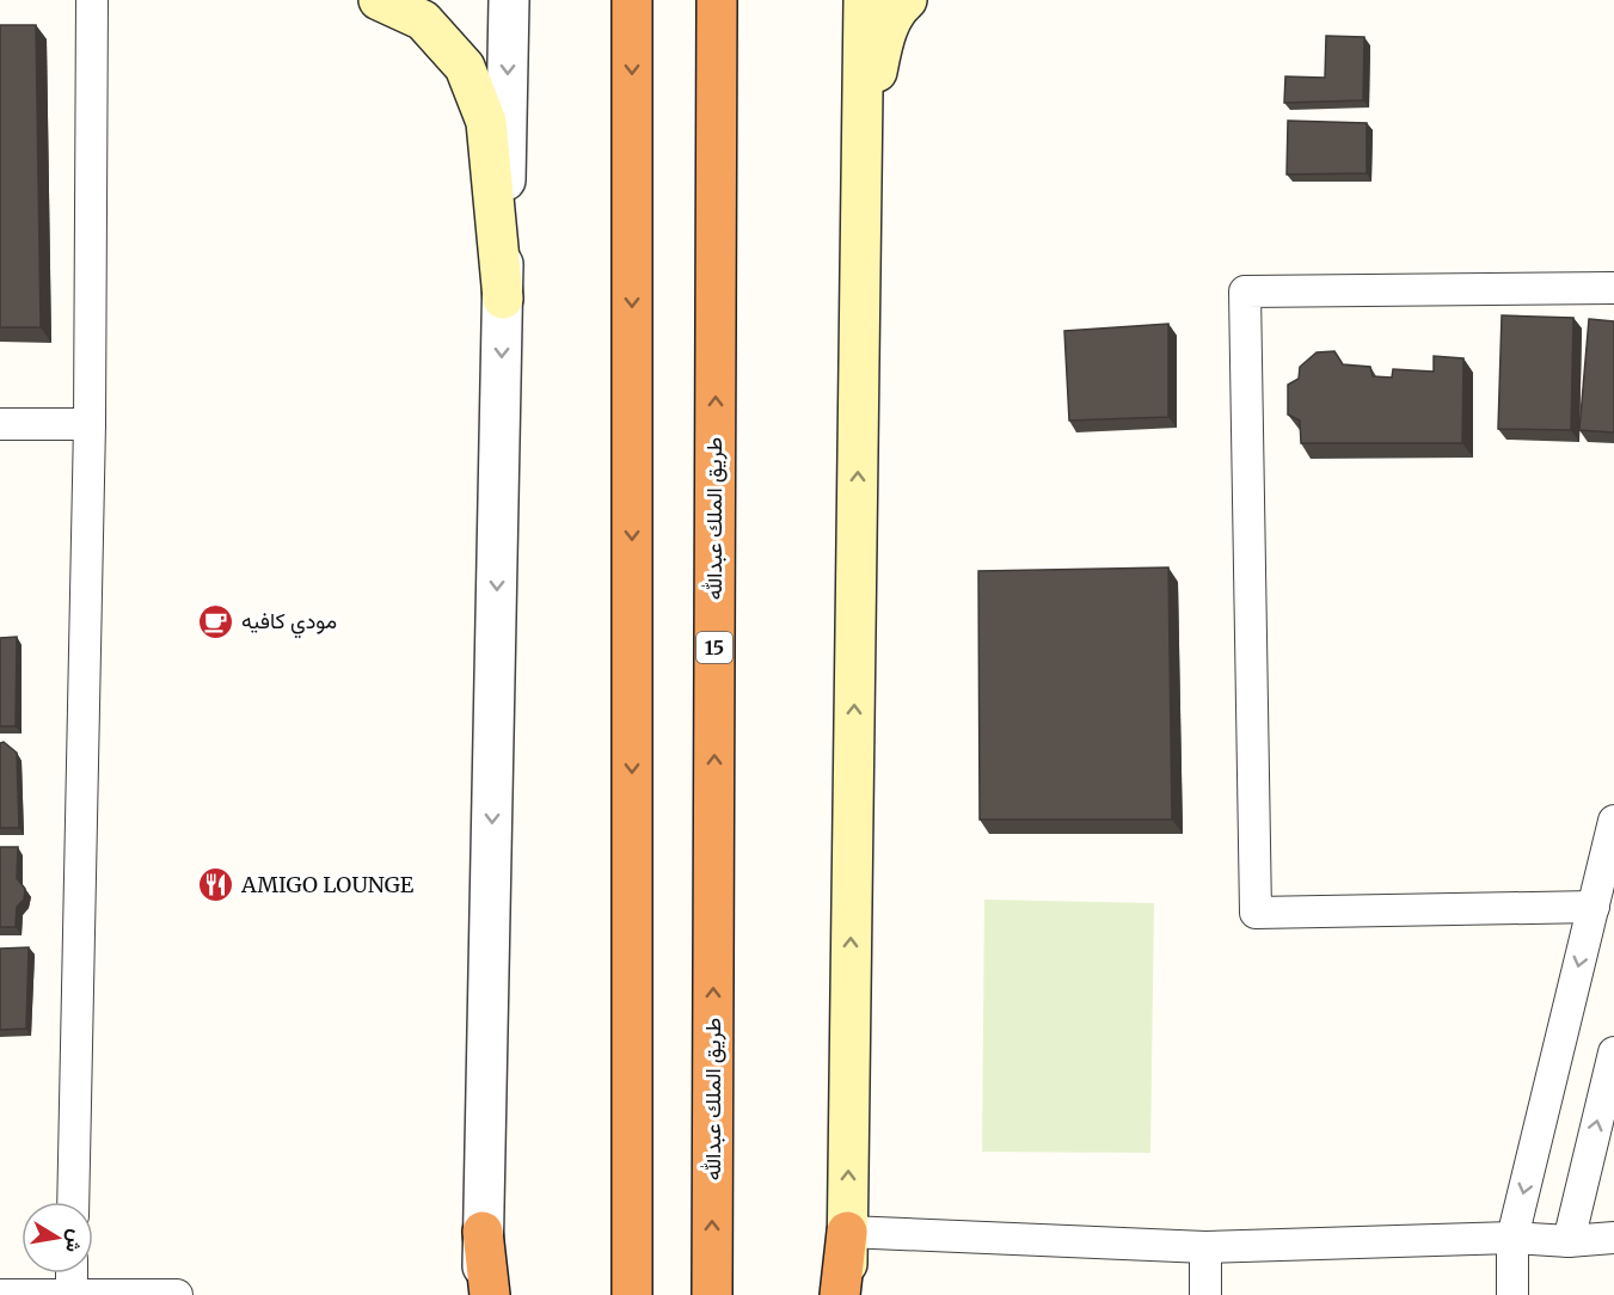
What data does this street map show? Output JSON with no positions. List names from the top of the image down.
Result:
{
  "streets": {
    "highway": ["طريق الملك عبدالله", "15"]
  },
  "places": {
    "cafe": ["مودي كافيه"],
    "restaurant": ["AMIGO LOUNGE"]
  },
  "north": "right"
}
